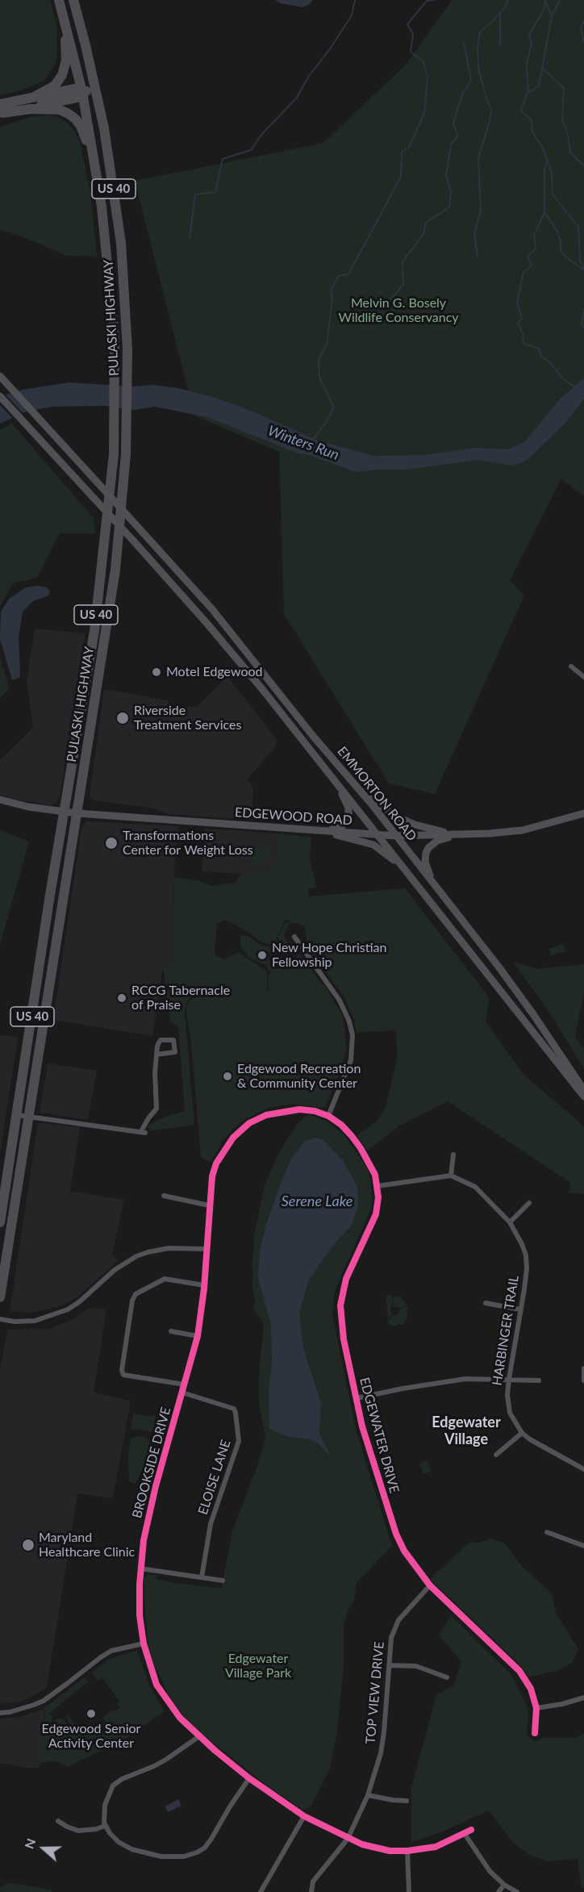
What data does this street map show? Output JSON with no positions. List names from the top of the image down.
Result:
{
  "streets": {
    "highway": ["US 40", "PULASKI HIGHWAY"],
    "main road": ["EMMORTON ROAD", "EDGEWOOD ROAD"],
    "street": [
      "HARBINGER TRAIL",
      "EDGEWATER DRIVE",
      "BROOKSIDE DRIVE",
      "ELOISE LANE",
      "TOP VIEW DRIVE"
    ]
  },
  "crossings": [
    ["PULASKI HIGHWAY", "EDGEWOOD ROAD"],
    ["EMMORTON ROAD", "EDGEWOOD ROAD"],
    ["EDGEWATER DRIVE", "BROOKSIDE DRIVE"],
    ["EDGEWATER DRIVE", "TOP VIEW DRIVE"],
    ["BROOKSIDE DRIVE", "ELOISE LANE"],
    ["BROOKSIDE DRIVE", "TOP VIEW DRIVE"]
  ],
  "districts": ["Edgewater Village"],
  "water": ["Winters Run", "Serene Lake"],
  "parks": ["Melvin G. Bosely Wildlife Conservancy", "Edgewater Village Park"],
  "places": [
    "Motel Edgewood",
    "Riverside Treatment Services",
    "Transformations Center for Weight Loss",
    "New Hope Christian Fellowship",
    "RCCG Tabernacle of Praise",
    "Edgewood Recreation & Community Center",
    "Maryland Healthcare Clinic",
    "Edgewood Senior Activity Center"
  ],
  "north": "left"
}
